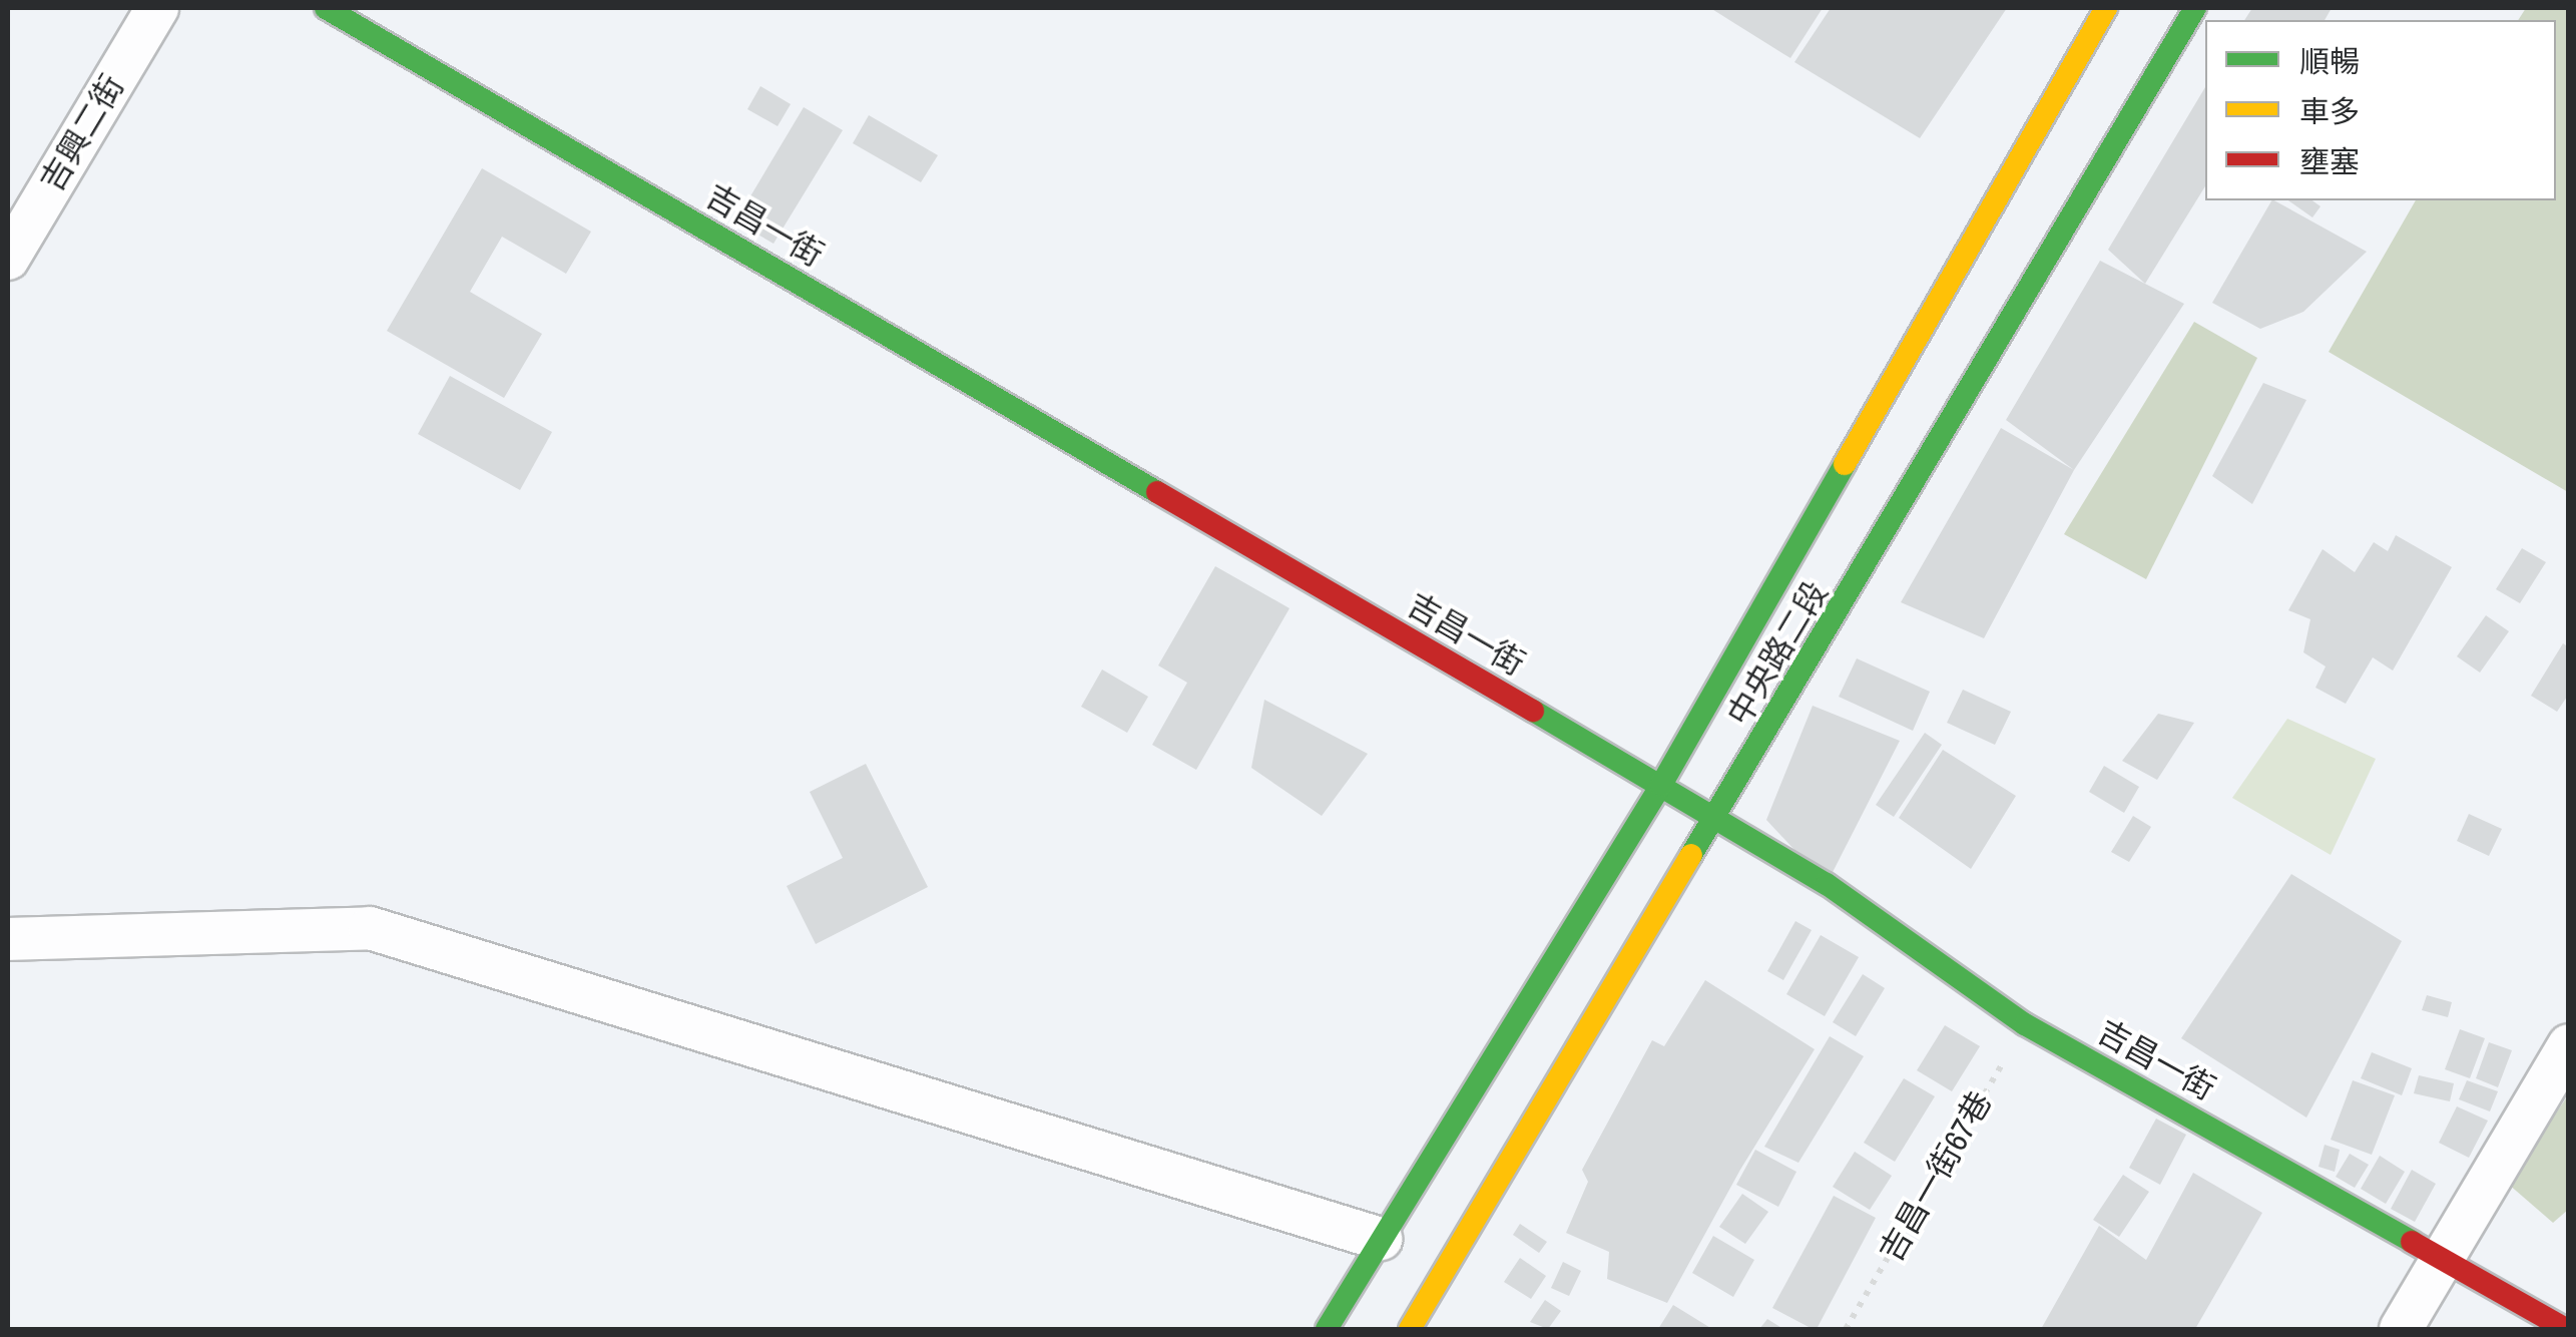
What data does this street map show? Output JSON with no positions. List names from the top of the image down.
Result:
{
  "streets": {
    "street": ["吉興二街", "吉昌一街", "中央路二段"],
    "path": ["吉昌一街67巷"]
  },
  "crossings": [
    ["吉昌一街", "中央路二段"],
    ["吉昌一街", "吉昌一街67巷"]
  ],
  "legend": ["順暢", "車多", "壅塞"]
}
